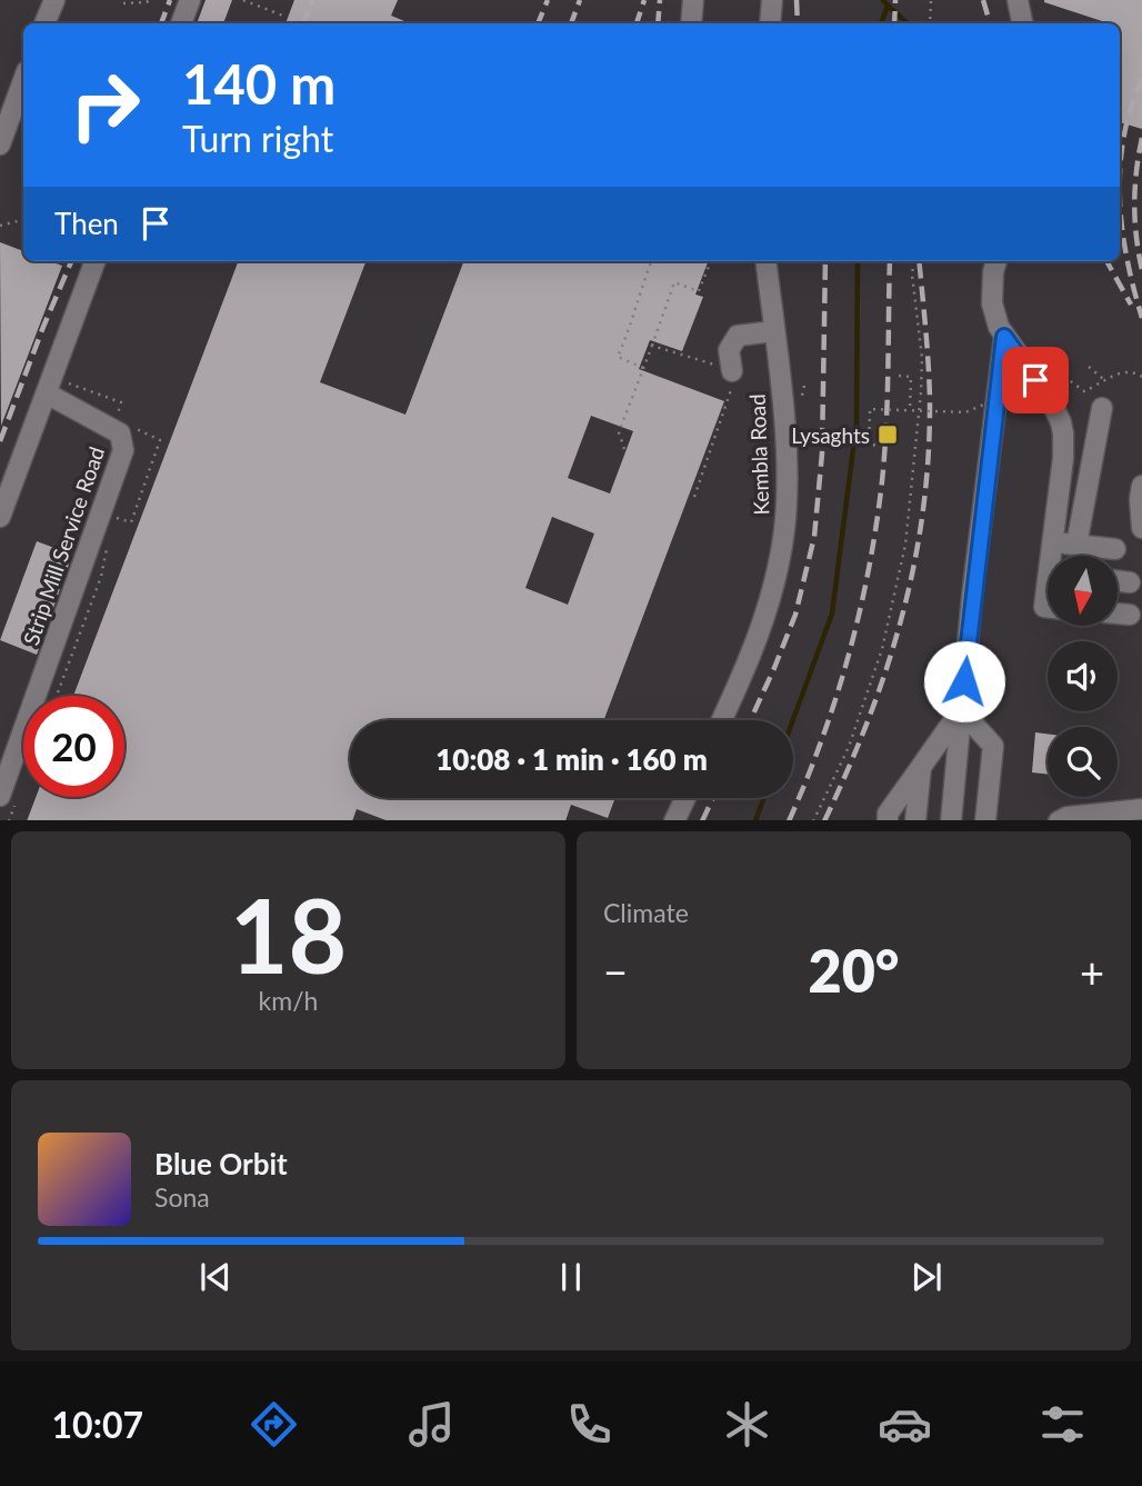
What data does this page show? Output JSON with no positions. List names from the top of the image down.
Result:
{
  "streets": {
    "street": ["Kembla Road", "Strip Mill Service Road"]
  },
  "places": {
    "transit": ["Lysaghts"]
  },
  "north": "bottom",
  "page": {
    "turn": ["140 m", "Turn right"],
    "then": "Then",
    "limit": "20",
    "trip": "10:08 · 1 min · 160 m",
    "tile": [
      ["18", "km/h"],
      "Climate"
    ],
    "heat": ["−", "20°", "+"],
    "song": ["Blue Orbit", "Sona"],
    "tabs": "10:07"
  }
}
